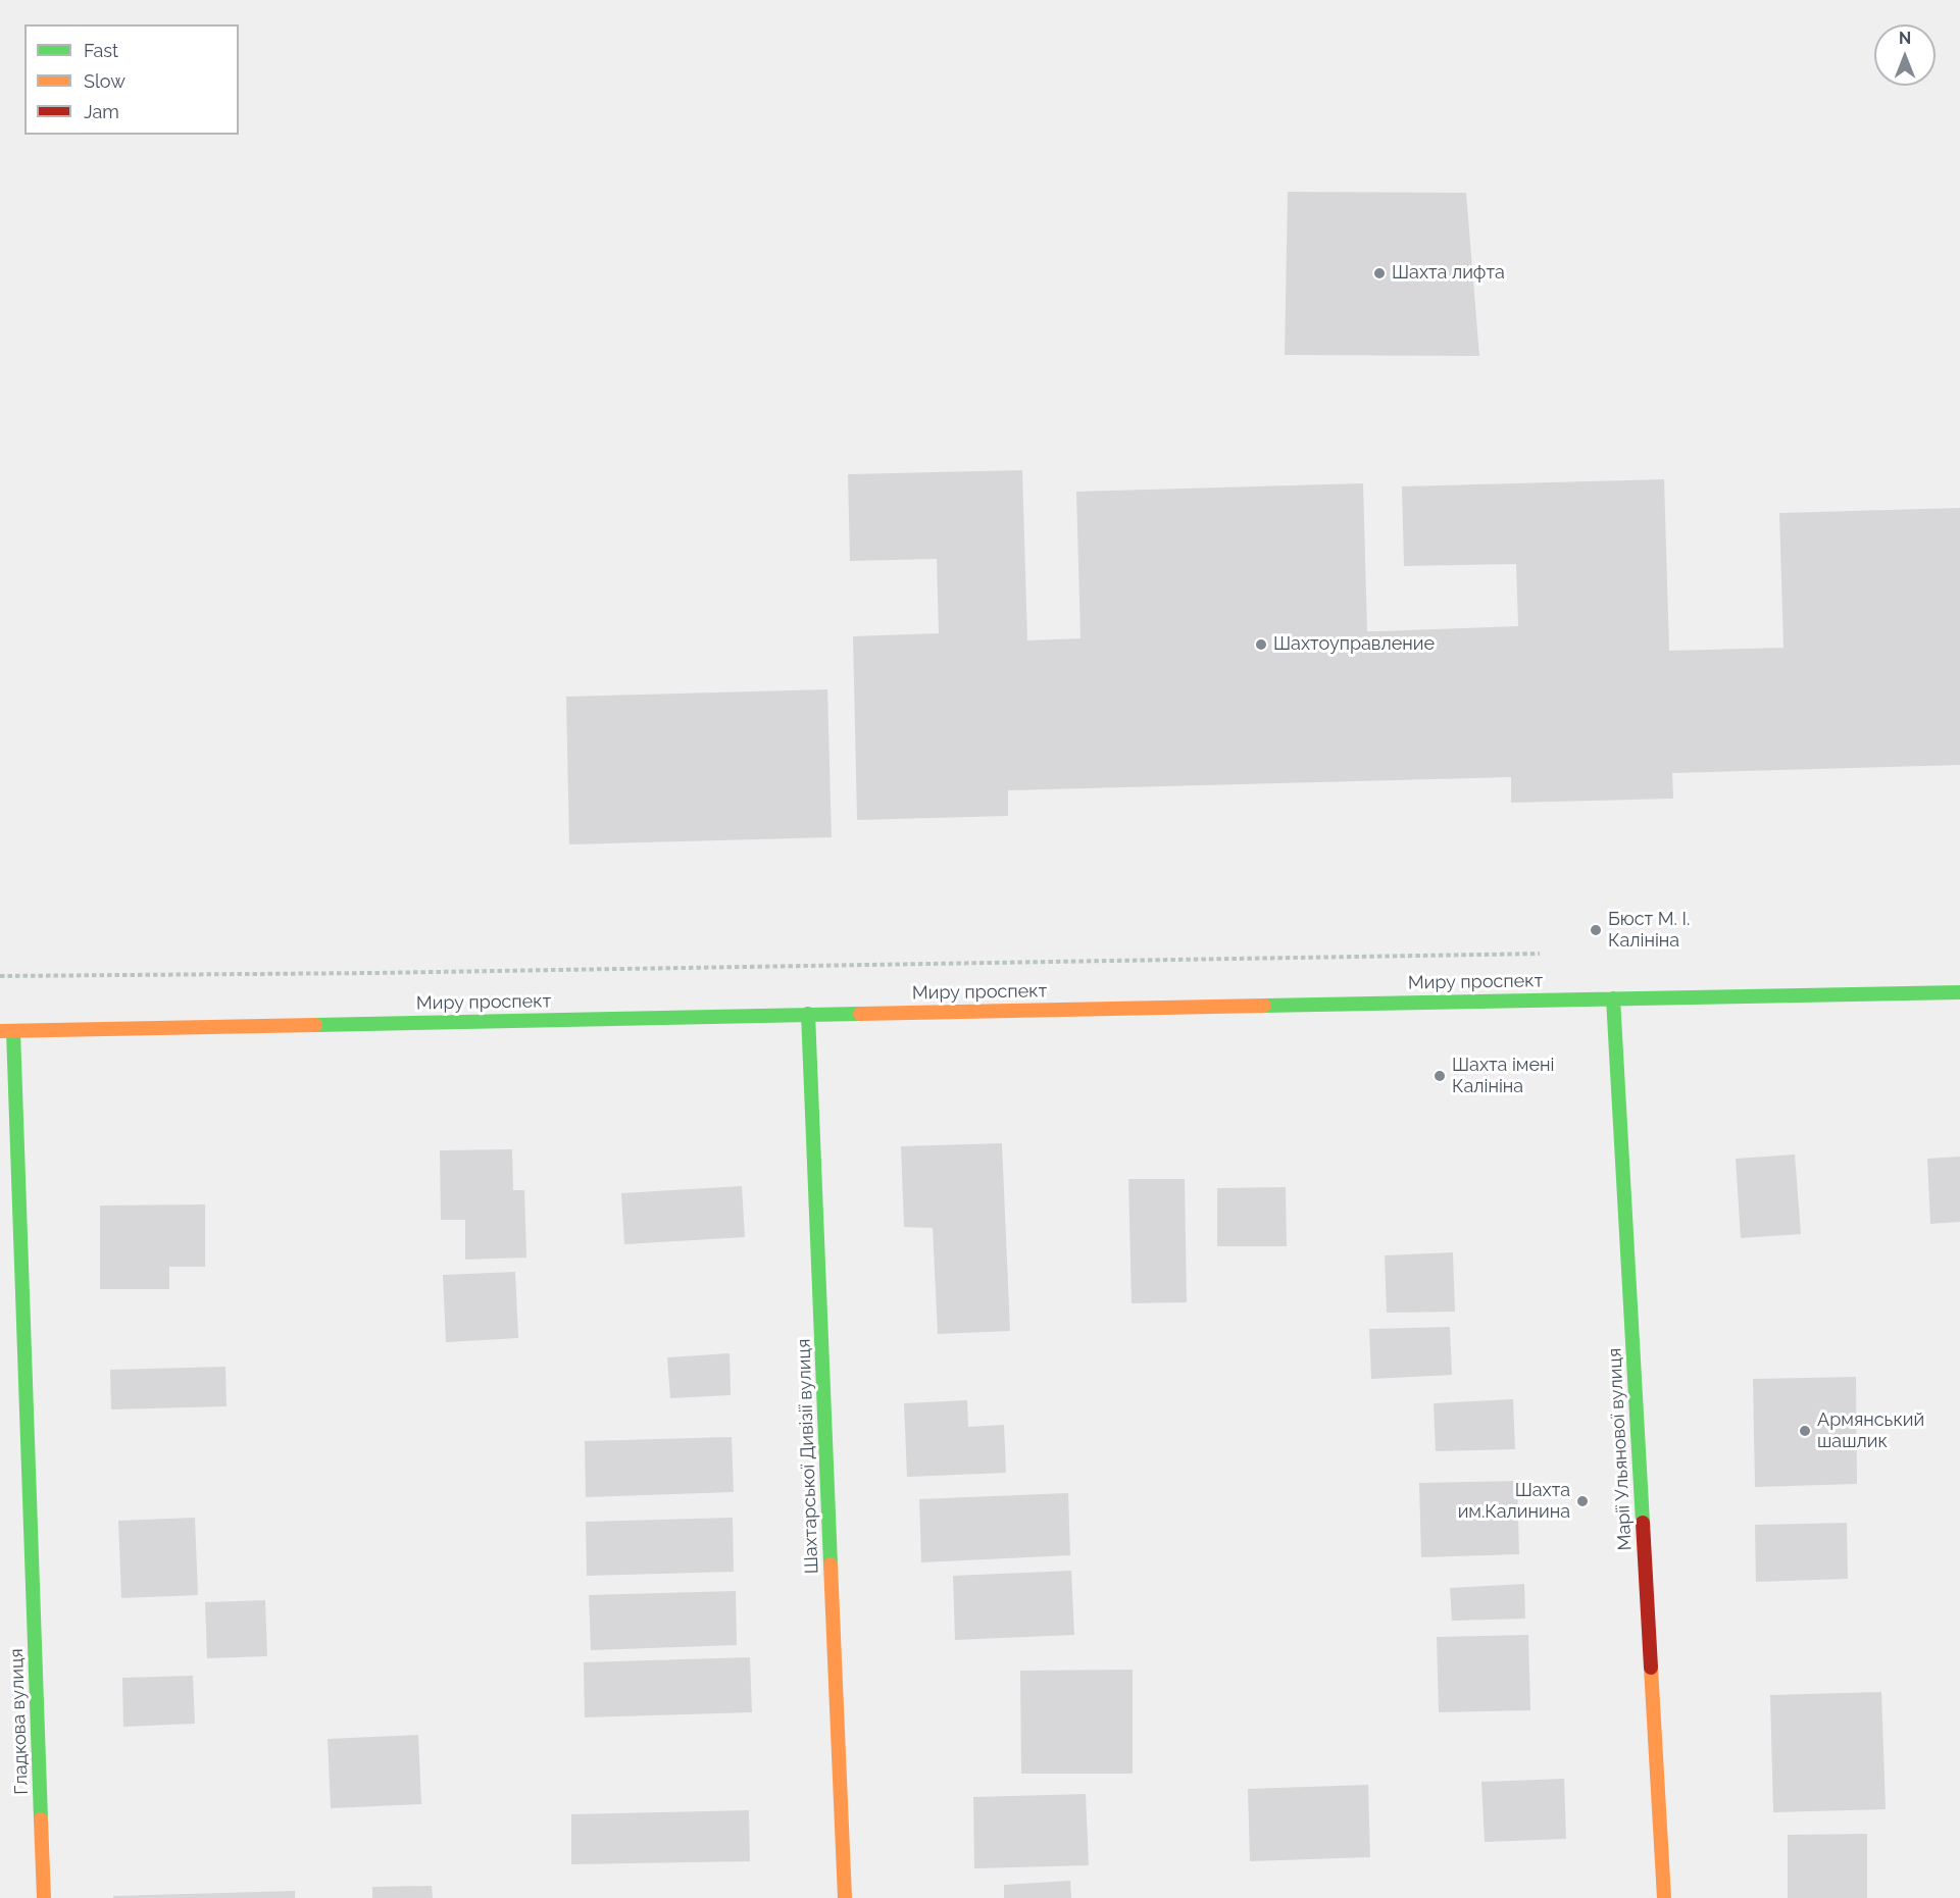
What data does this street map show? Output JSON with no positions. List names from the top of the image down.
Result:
{
  "streets": {
    "street": [
      "Миру проспект",
      "Марії Ульянової вулиця",
      "Шахтарської Дивізії вулиця",
      "Гладкова вулиця"
    ]
  },
  "crossings": [
    ["Миру проспект", "Марії Ульянової вулиця"],
    ["Миру проспект", "Шахтарської Дивізії вулиця"],
    ["Миру проспект", "Гладкова вулиця"]
  ],
  "places": [
    "Шахта лифта",
    "Шахтоуправление",
    "Бюст М. І. Калініна",
    "Шахта імені Калініна",
    "Армянський шашлик",
    "Шахта им.Калинина"
  ],
  "legend": ["Fast", "Slow", "Jam"],
  "north": "top"
}
